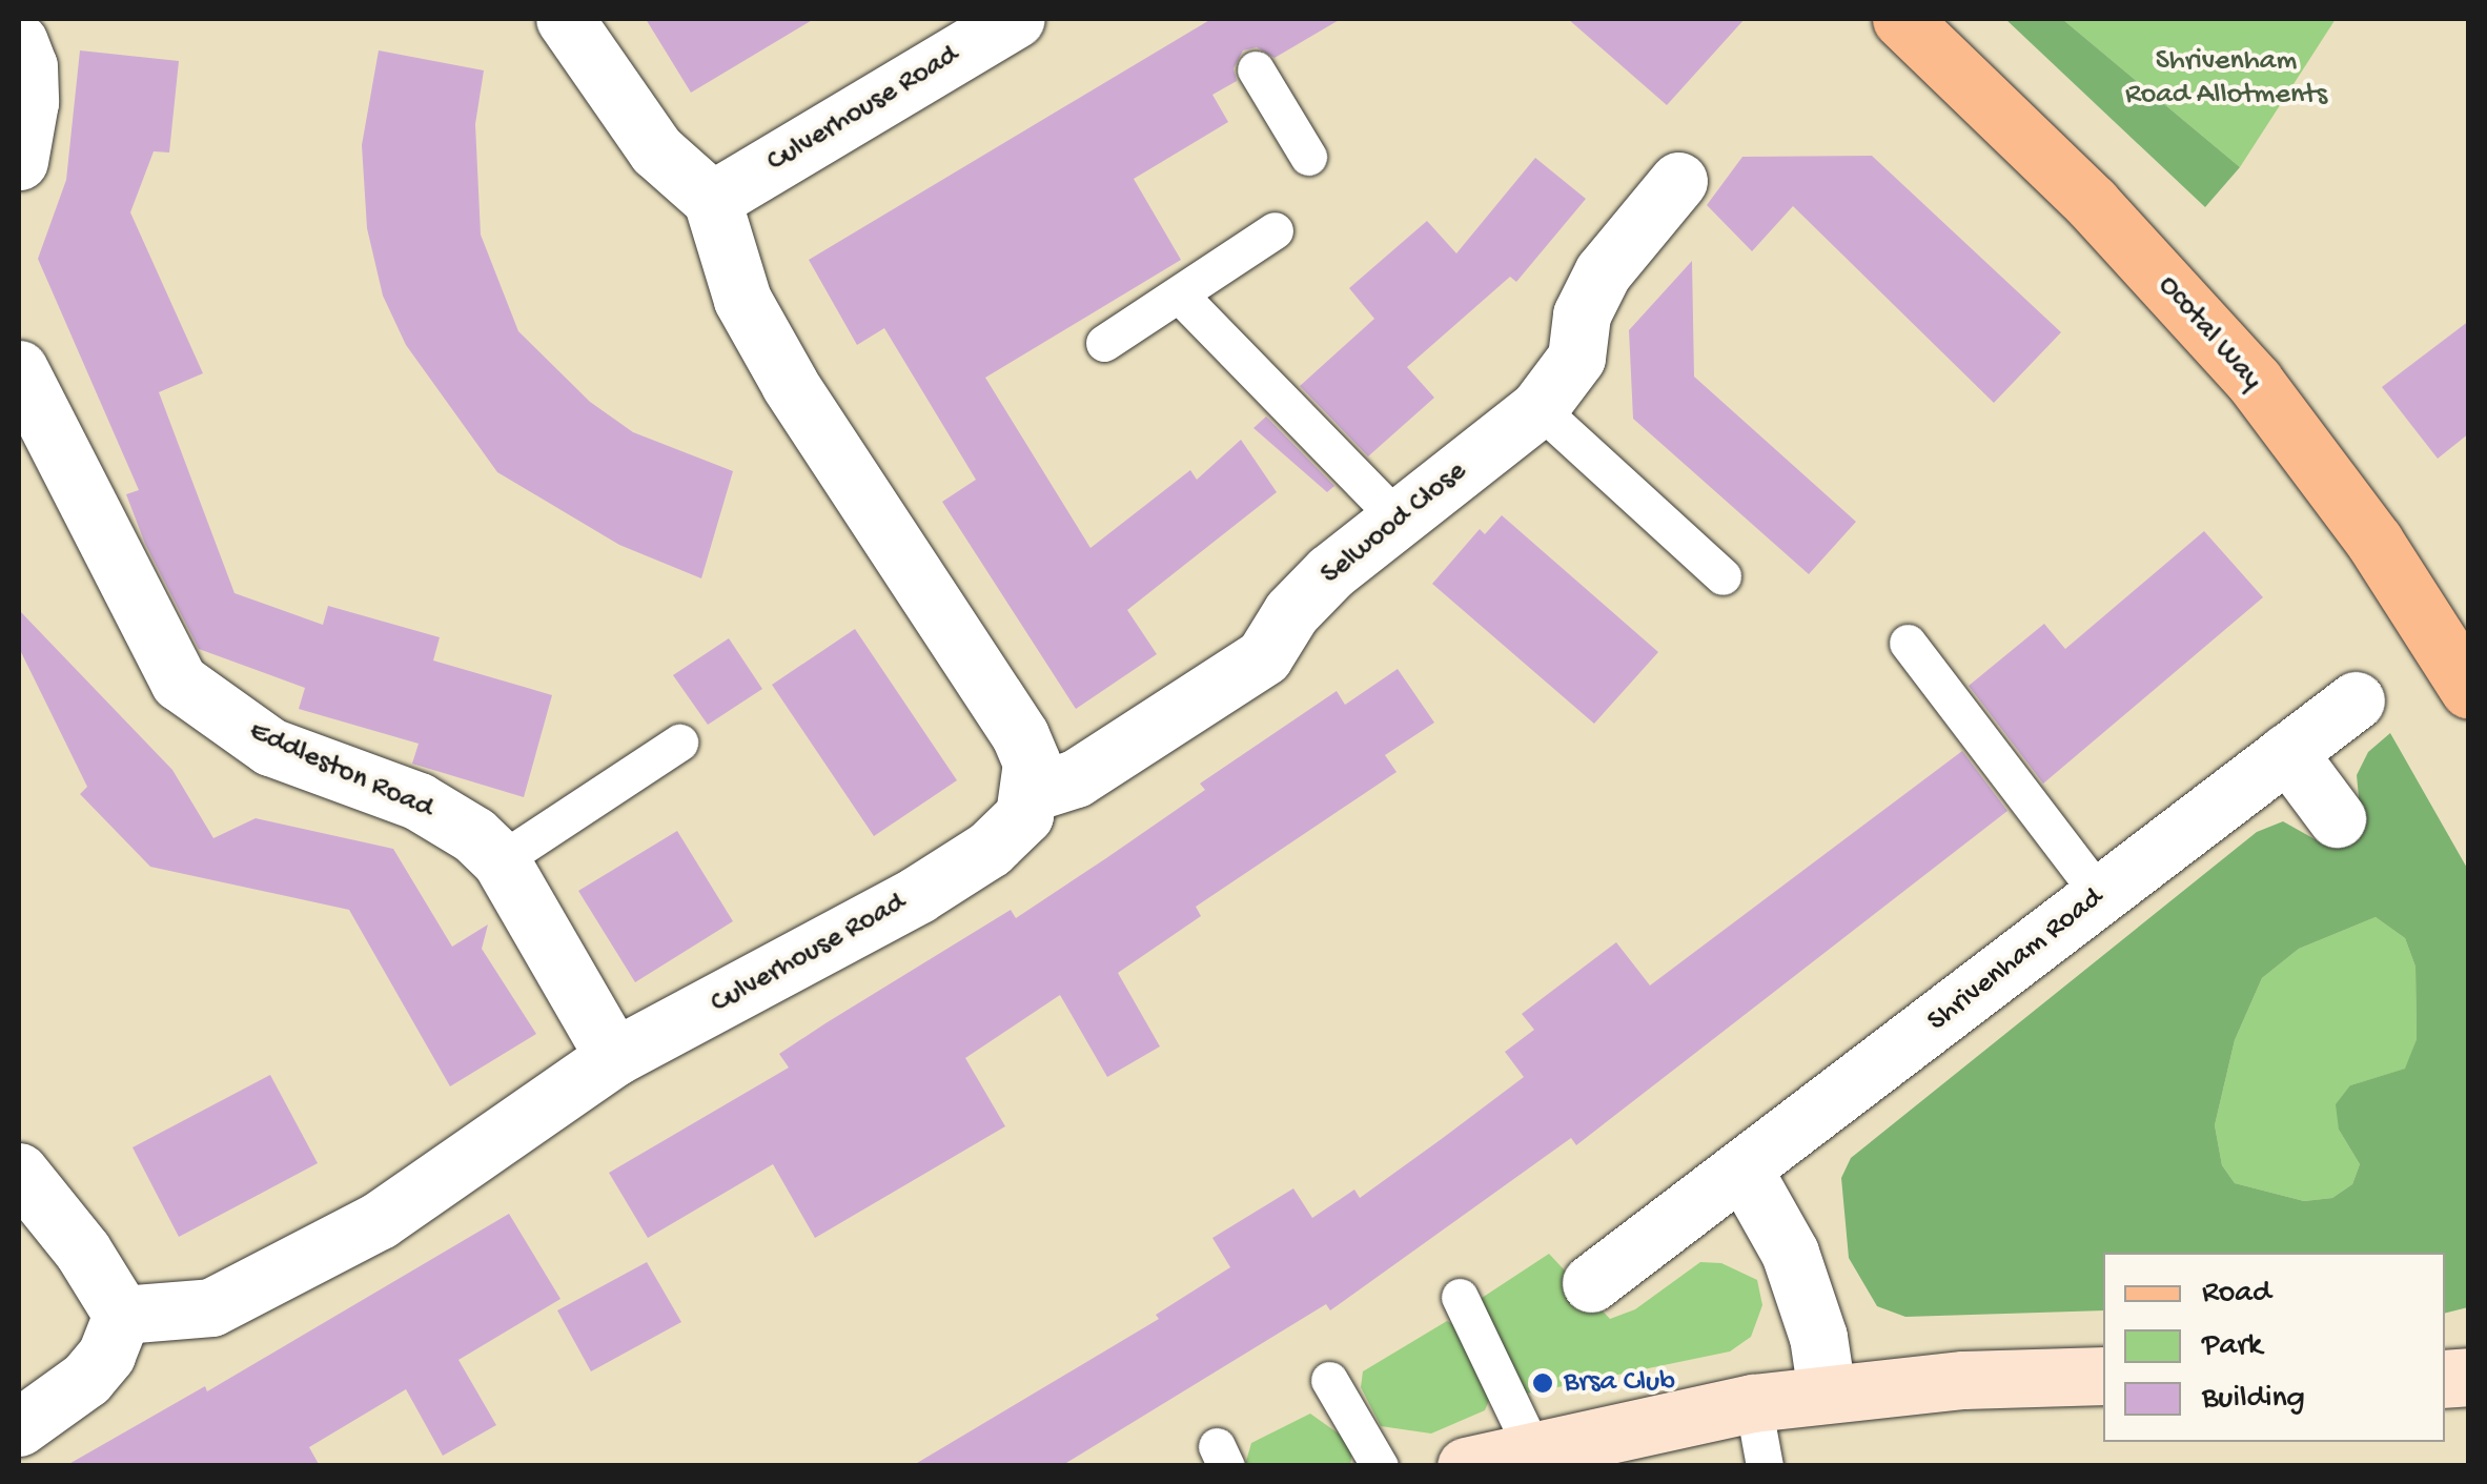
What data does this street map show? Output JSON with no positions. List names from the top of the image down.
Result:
{
  "streets": {
    "main road": ["Ocotal Way"],
    "street": [
      "Culverhouse Road",
      "Selwood Close",
      "Eddleston Road",
      "Shrivenham Road"
    ]
  },
  "crossings": [
    ["Culverhouse Road", "Selwood Close"],
    ["Culverhouse Road", "Eddleston Road"]
  ],
  "parks": ["Shrivenham Road Allotments"],
  "places": ["Brsa Club"],
  "legend": ["Road", "Park", "Building"]
}
